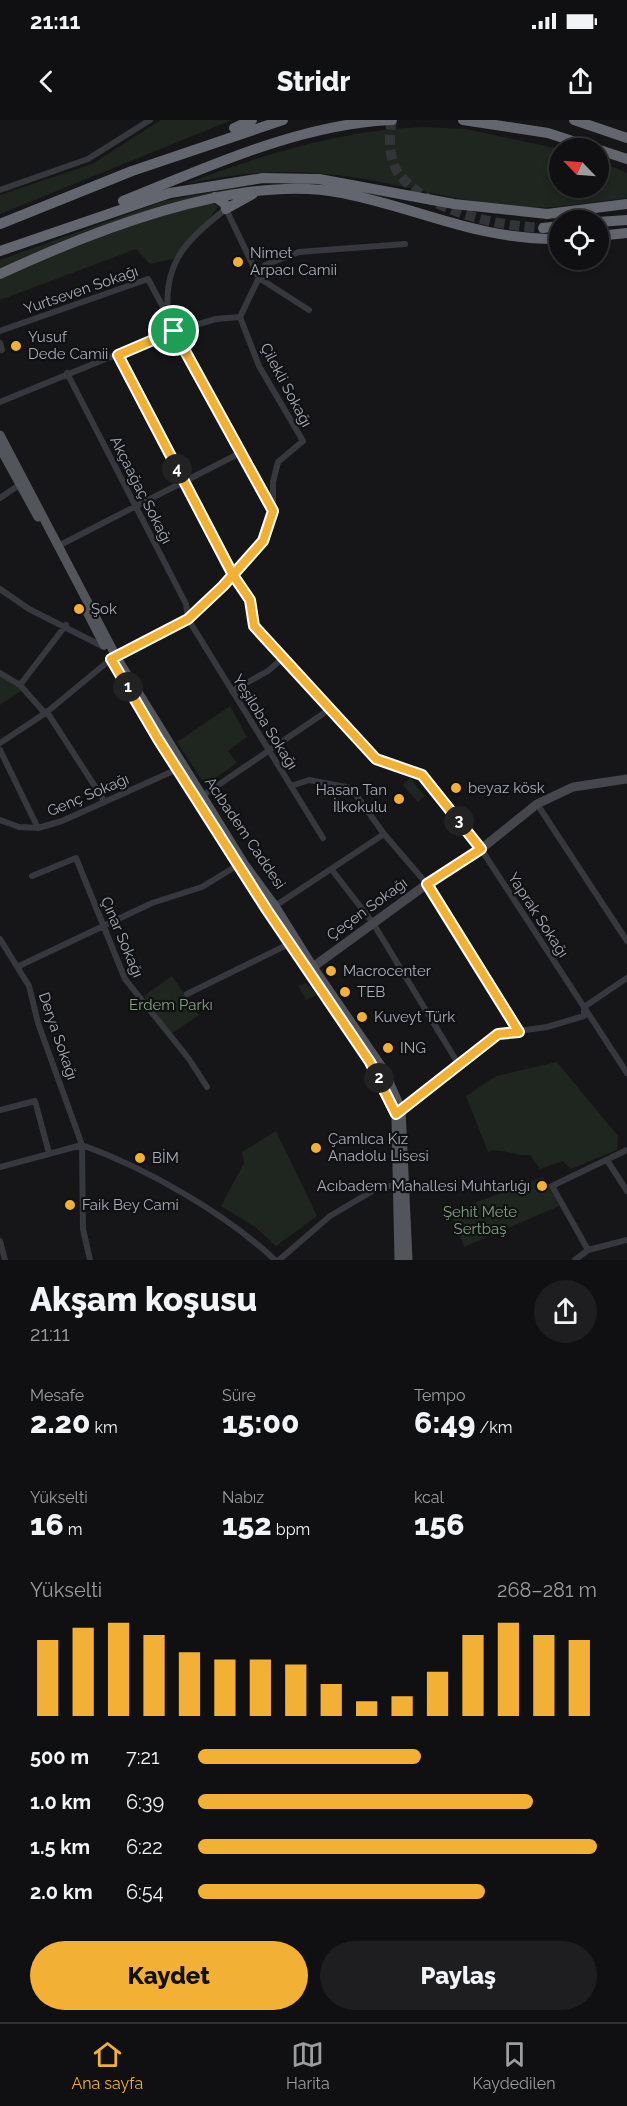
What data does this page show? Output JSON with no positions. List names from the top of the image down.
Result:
{
  "streets": {
    "main road": ["Acıbadem Caddesi", "Çeçen Sokağı"],
    "street": [
      "Yurtseven Sokağı",
      "Çilekli Sokağı",
      "Akçaağaç Sokağı",
      "Yeşiloba Sokağı",
      "Genç Sokağı",
      "Yaprak Sokağı",
      "Çınar Sokağı",
      "Derya Sokağı"
    ]
  },
  "crossings": [
    ["Akçaağaç Sokağı", "Yeşiloba Sokağı"],
    ["Genç Sokağı", "Acıbadem Caddesi"],
    ["Acıbadem Caddesi", "Çeçen Sokağı"],
    ["Çeçen Sokağı", "Yaprak Sokağı"]
  ],
  "parks": ["Erdem Parkı", "Şehit Mete Sertbaş"],
  "places": [
    "Nimet Arpacı Camii",
    "Yusuf Dede Camii",
    "Şok",
    "beyaz kösk",
    "Hasan Tan İlkokulu",
    "Macrocenter",
    "TEB",
    "Kuveyt Türk",
    "ING",
    "Çamlıca Kız Anadolu Lisesi",
    "BİM",
    "Acıbadem Mahallesi Muhtarlığı",
    "Faik Bey Cami"
  ],
  "north": "top left",
  "page": {
    "status": "21:11",
    "header": "Stridr",
    "pins": [
      "4",
      "1",
      "3",
      "2"
    ],
    "heading": ["Akşam koşusu", "21:11"],
    "stats": [
      ["Mesafe", "2.20 km"],
      ["Süre", "15:00"],
      ["Tempo", "6:49 /km"],
      ["Yükselti", "16 m"],
      ["Nabız", "152 bpm"],
      ["kcal", "156"]
    ],
    "chart": ["Yükselti", "268–281 m"],
    "list": [
      {
        "name": "500 m",
        "note": "7:21"
      },
      {
        "name": "1.0 km",
        "note": "6:39"
      },
      {
        "name": "1.5 km",
        "note": "6:22"
      },
      {
        "name": "2.0 km",
        "note": "6:54"
      }
    ],
    "buttons": ["Kaydet", "Paylaş"],
    "tabs": ["Ana sayfa", "Harita", "Kaydedilen"]
  }
}
